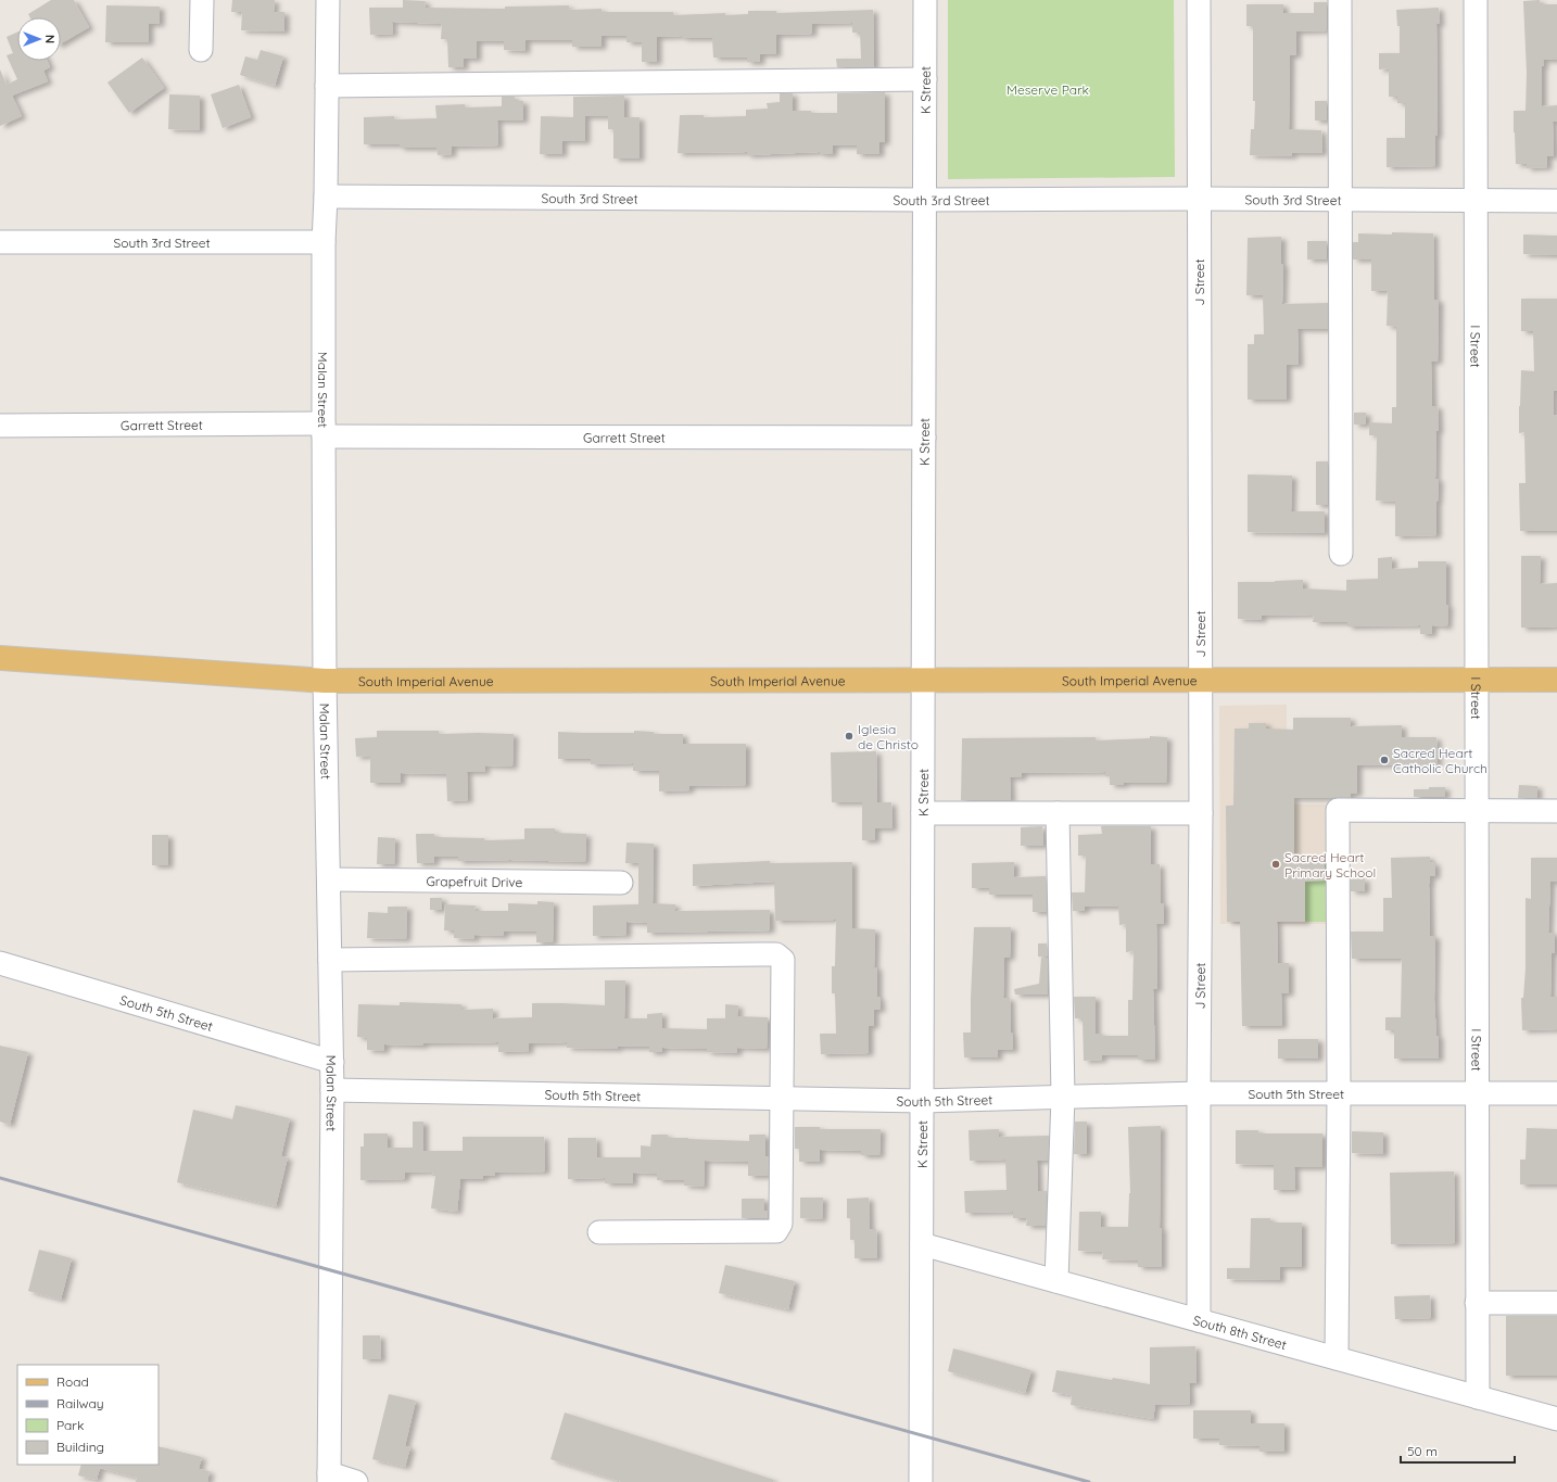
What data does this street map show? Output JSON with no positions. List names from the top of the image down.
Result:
{
  "streets": {
    "main road": ["South Imperial Avenue"],
    "street": [
      "K Street",
      "South 3rd Street",
      "J Street",
      "I Street",
      "Malan Street",
      "Garrett Street",
      "Grapefruit Drive",
      "South 5th Street",
      "South 8th Street"
    ]
  },
  "crossings": [
    ["K Street", "South 3rd Street"],
    ["K Street", "Garrett Street"],
    ["K Street", "South Imperial Avenue"],
    ["K Street", "South 5th Street"],
    ["K Street", "South 8th Street"],
    ["South 3rd Street", "J Street"],
    ["South 3rd Street", "I Street"],
    ["South 3rd Street", "Malan Street"],
    ["J Street", "South Imperial Avenue"],
    ["J Street", "South 5th Street"],
    ["J Street", "South 8th Street"],
    ["I Street", "South Imperial Avenue"],
    ["I Street", "South 5th Street"],
    ["I Street", "South 8th Street"],
    ["Malan Street", "Garrett Street"],
    ["Malan Street", "South Imperial Avenue"],
    ["Malan Street", "Grapefruit Drive"],
    ["Malan Street", "South 5th Street"]
  ],
  "parks": ["Meserve Park"],
  "places": ["Iglesia de Christo", "Sacred Heart Catholic Church", "Sacred Heart Primary School"],
  "legend": [
    "Road",
    "Railway",
    "Park",
    "Building"
  ],
  "scale_bar": "50 m",
  "north": "right"
}
